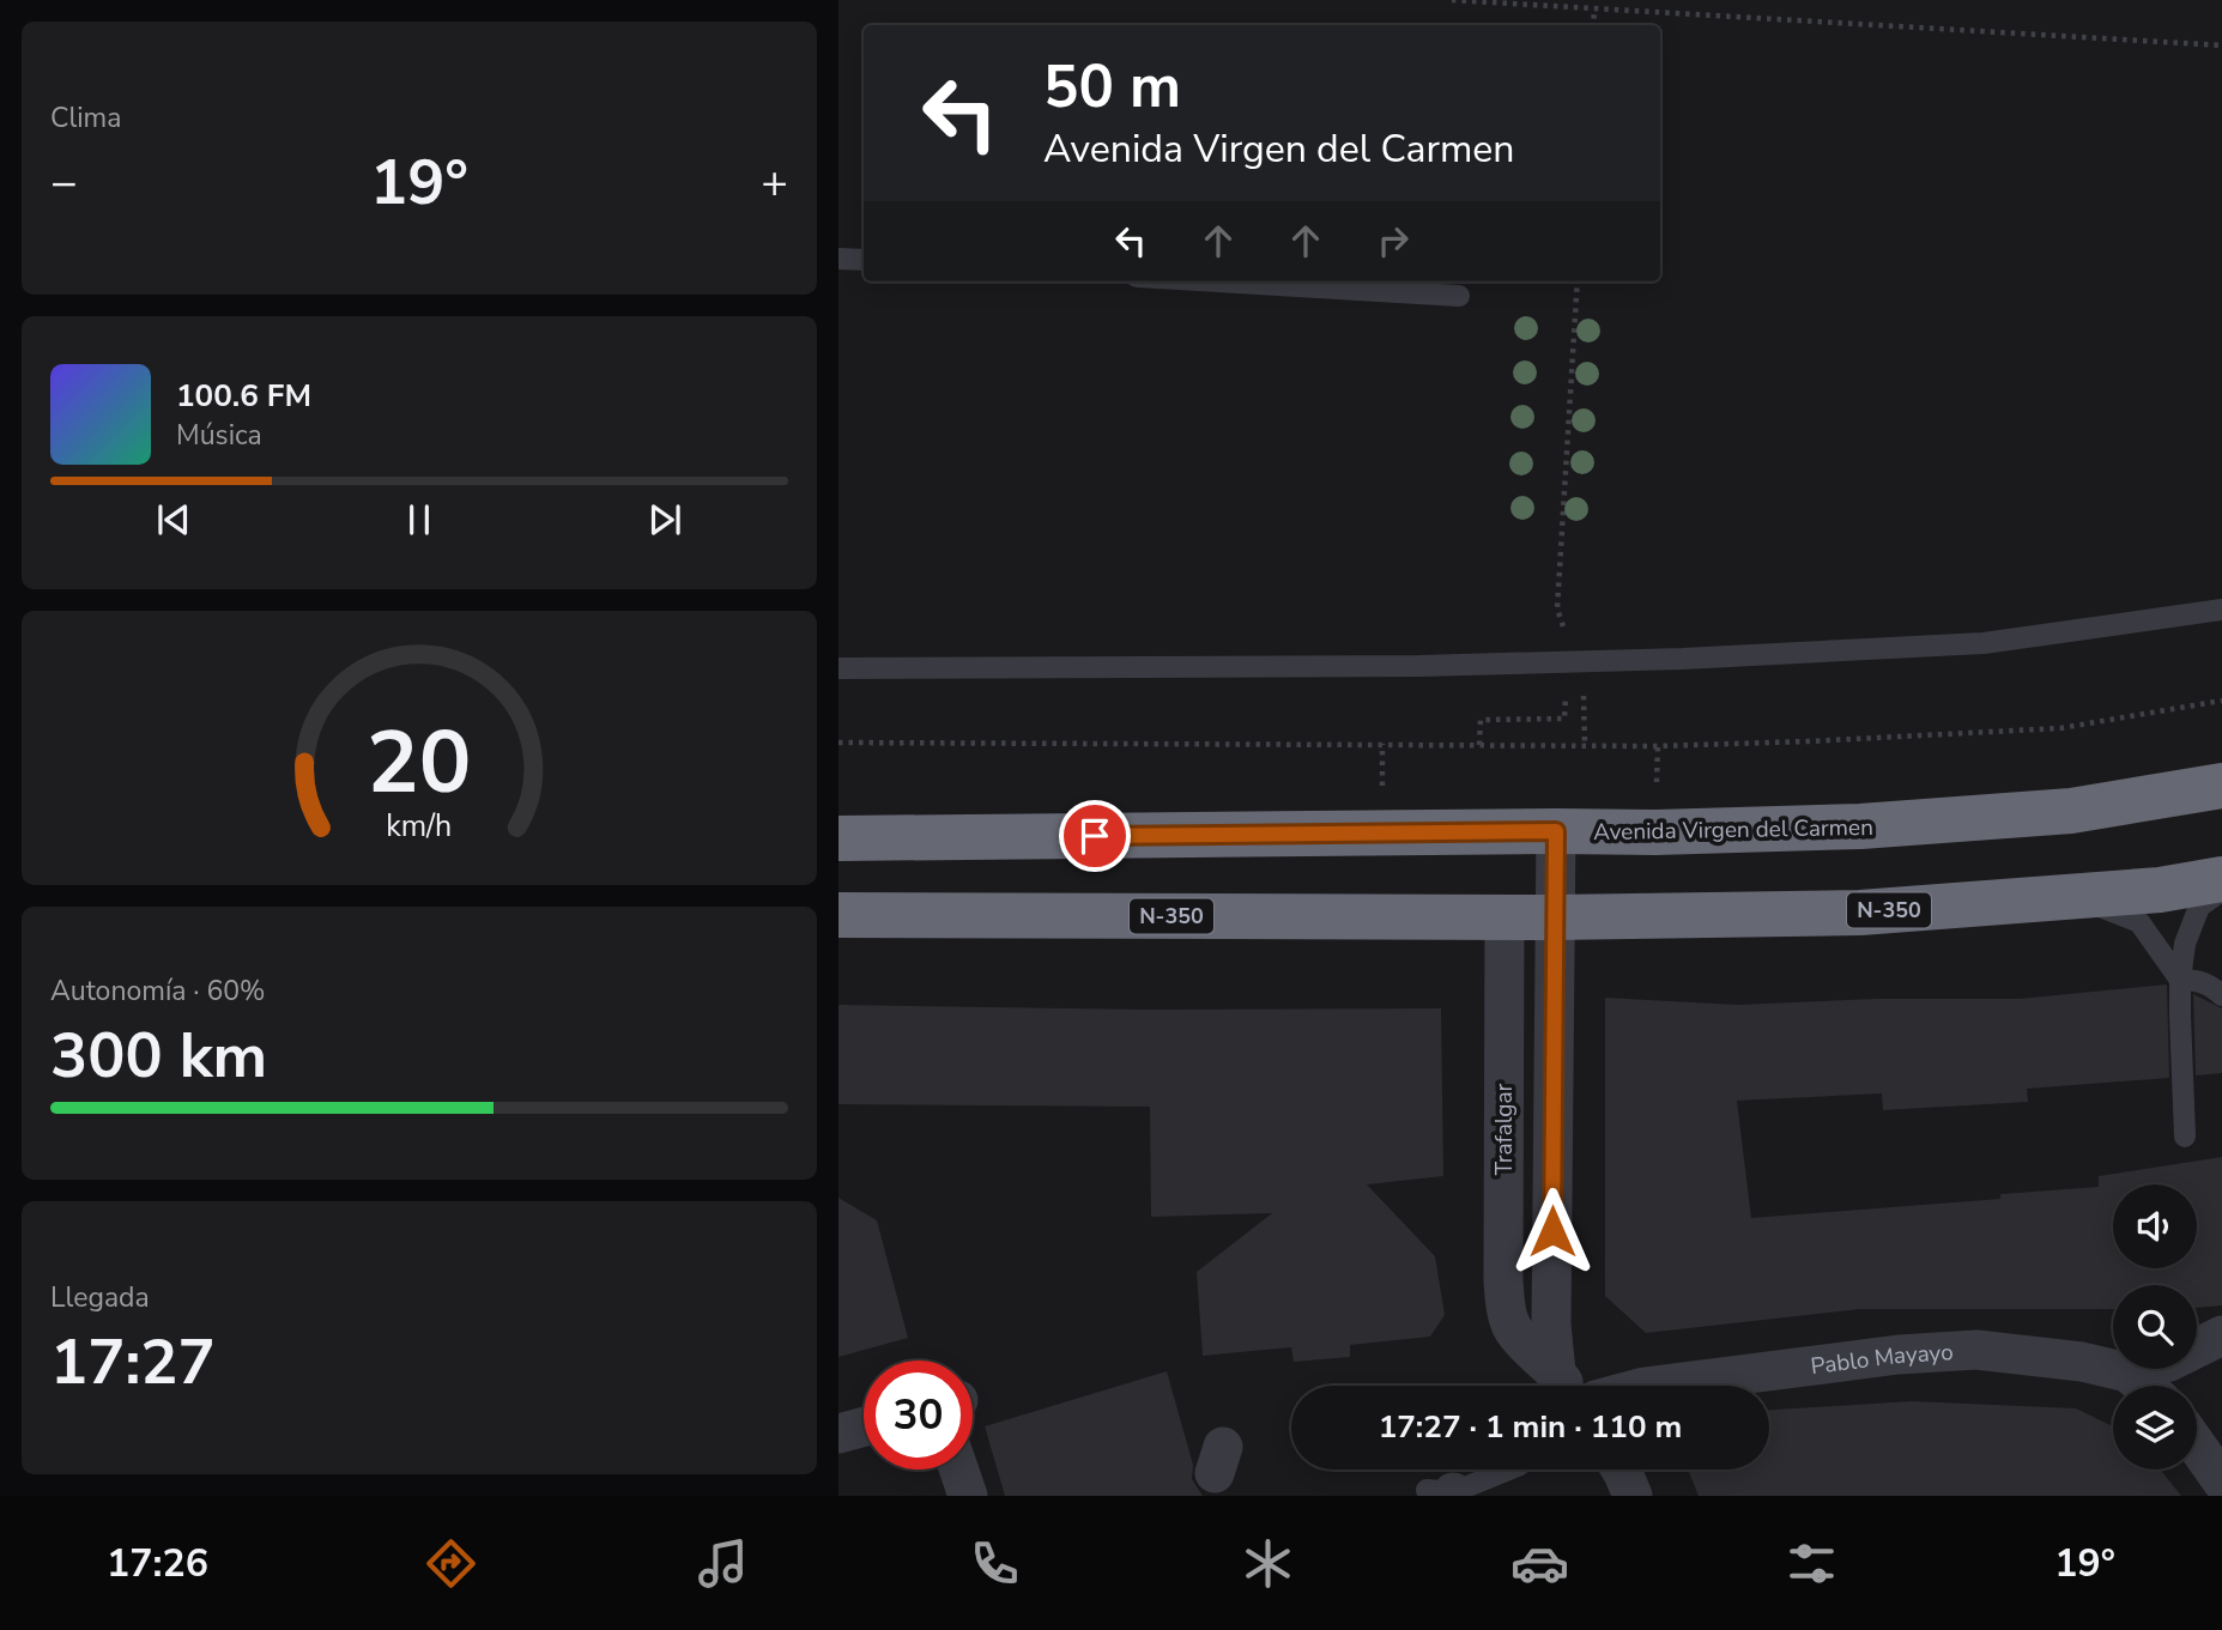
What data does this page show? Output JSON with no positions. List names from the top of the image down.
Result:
{
  "streets": {
    "highway": ["Avenida Virgen del Carmen", "N-350"],
    "street": ["Trafalgar", "Pablo Mayayo"]
  },
  "crossings": [
    ["Avenida Virgen del Carmen", "Trafalgar"],
    ["N-350", "Trafalgar"]
  ],
  "page": {
    "tile": [
      "Clima",
      ["Autonomía · 60%", "300 km"],
      ["Llegada", "17:27"]
    ],
    "turn": ["50 m", "Avenida Virgen del Carmen"],
    "heat": ["−", "19°", "+"],
    "song": ["100.6 FM", "Música"],
    "limit": "30",
    "trip": "17:27 · 1 min · 110 m",
    "tabs": ["17:26", "19°"],
    "gauge": ["20", "km/h"]
  }
}
